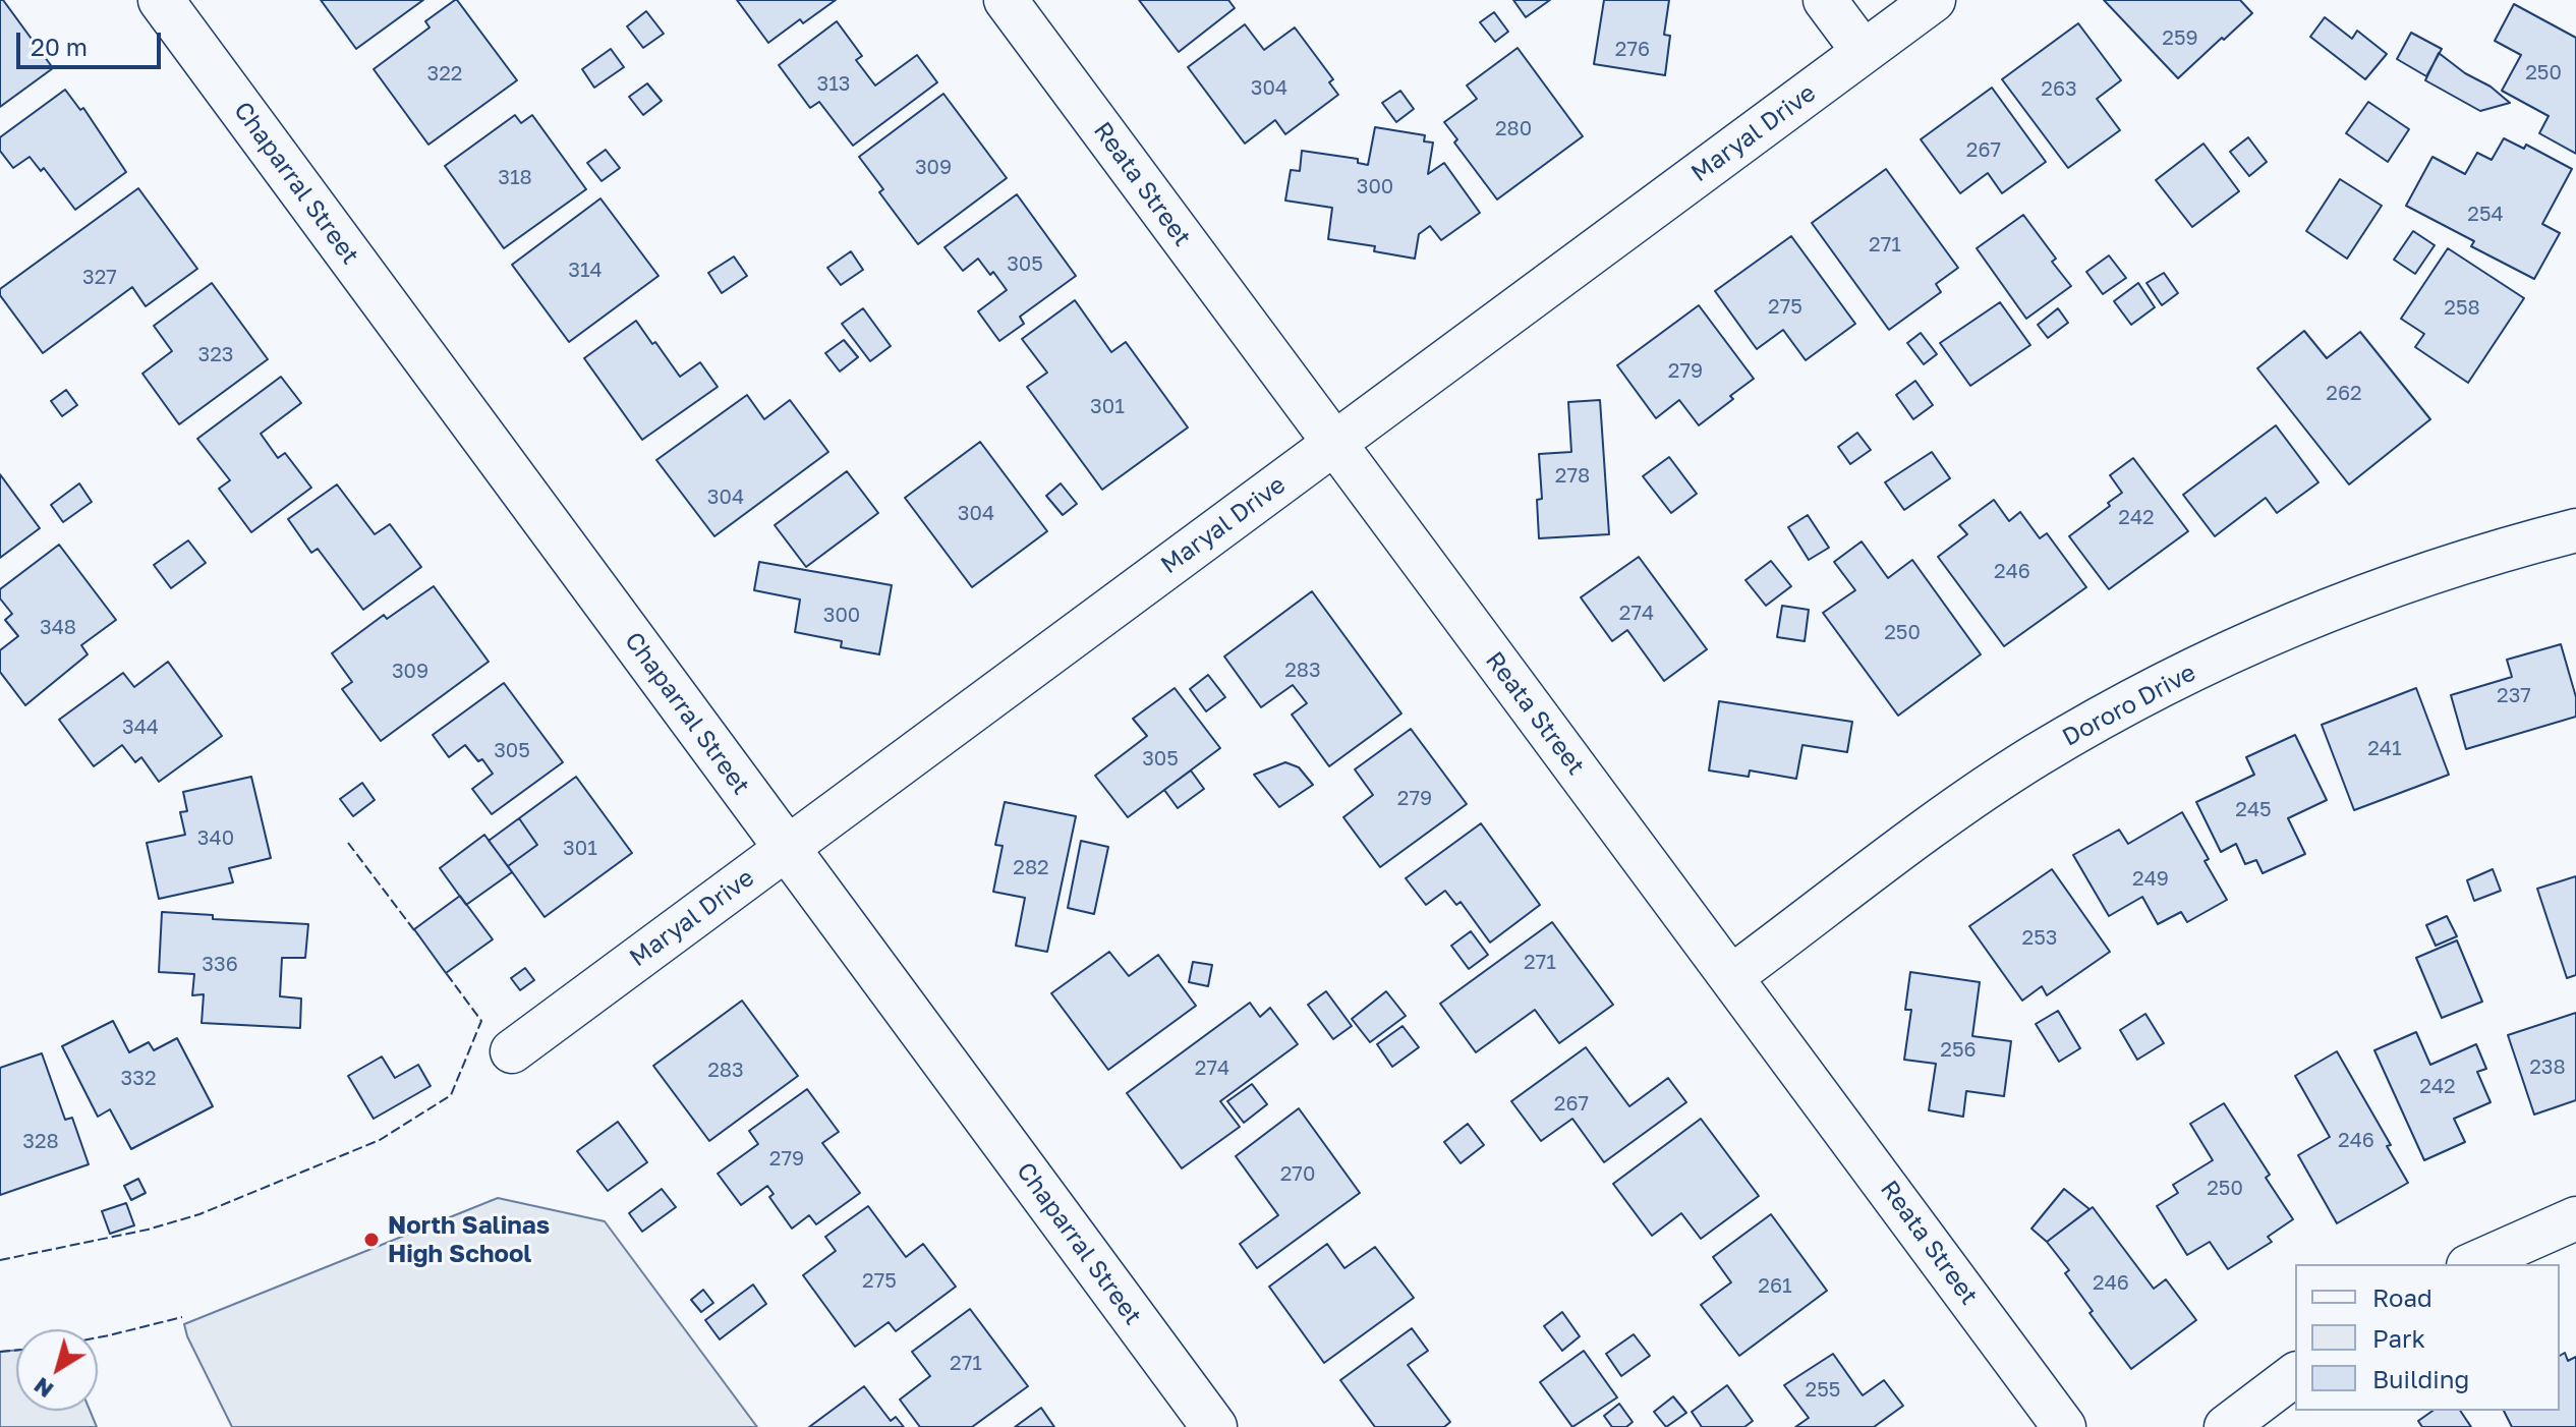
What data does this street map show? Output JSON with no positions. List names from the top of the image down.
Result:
{
  "streets": {
    "street": [
      "Maryal Drive",
      "Chaparral Street",
      "Reata Street",
      "Dororo Drive"
    ]
  },
  "crossings": [
    ["Maryal Drive", "Chaparral Street"],
    ["Maryal Drive", "Reata Street"],
    ["Reata Street", "Dororo Drive"]
  ],
  "places": ["North Salinas High School"],
  "house_numbers": [
    "259",
    "276",
    "250",
    "322",
    "313",
    "304",
    "263",
    "280",
    "267",
    "309",
    "318",
    "300",
    "254",
    "271",
    "305",
    "314",
    "327",
    "275",
    "258",
    "323",
    "279",
    "262",
    "301",
    "278",
    "304",
    "304",
    "242",
    "246",
    "274",
    "300",
    "348",
    "250",
    "283",
    "309",
    "237",
    "344",
    "241",
    "305",
    "305",
    "279",
    "245",
    "340",
    "301",
    "282",
    "249",
    "253",
    "271",
    "336",
    "256",
    "238",
    "274",
    "283",
    "332",
    "242",
    "267",
    "246",
    "328",
    "279",
    "270",
    "250",
    "275",
    "246",
    "261",
    "271",
    "255"
  ],
  "legend": ["Road", "Park", "Building"],
  "scale_bar": "20 m",
  "north": "bottom left"
}
